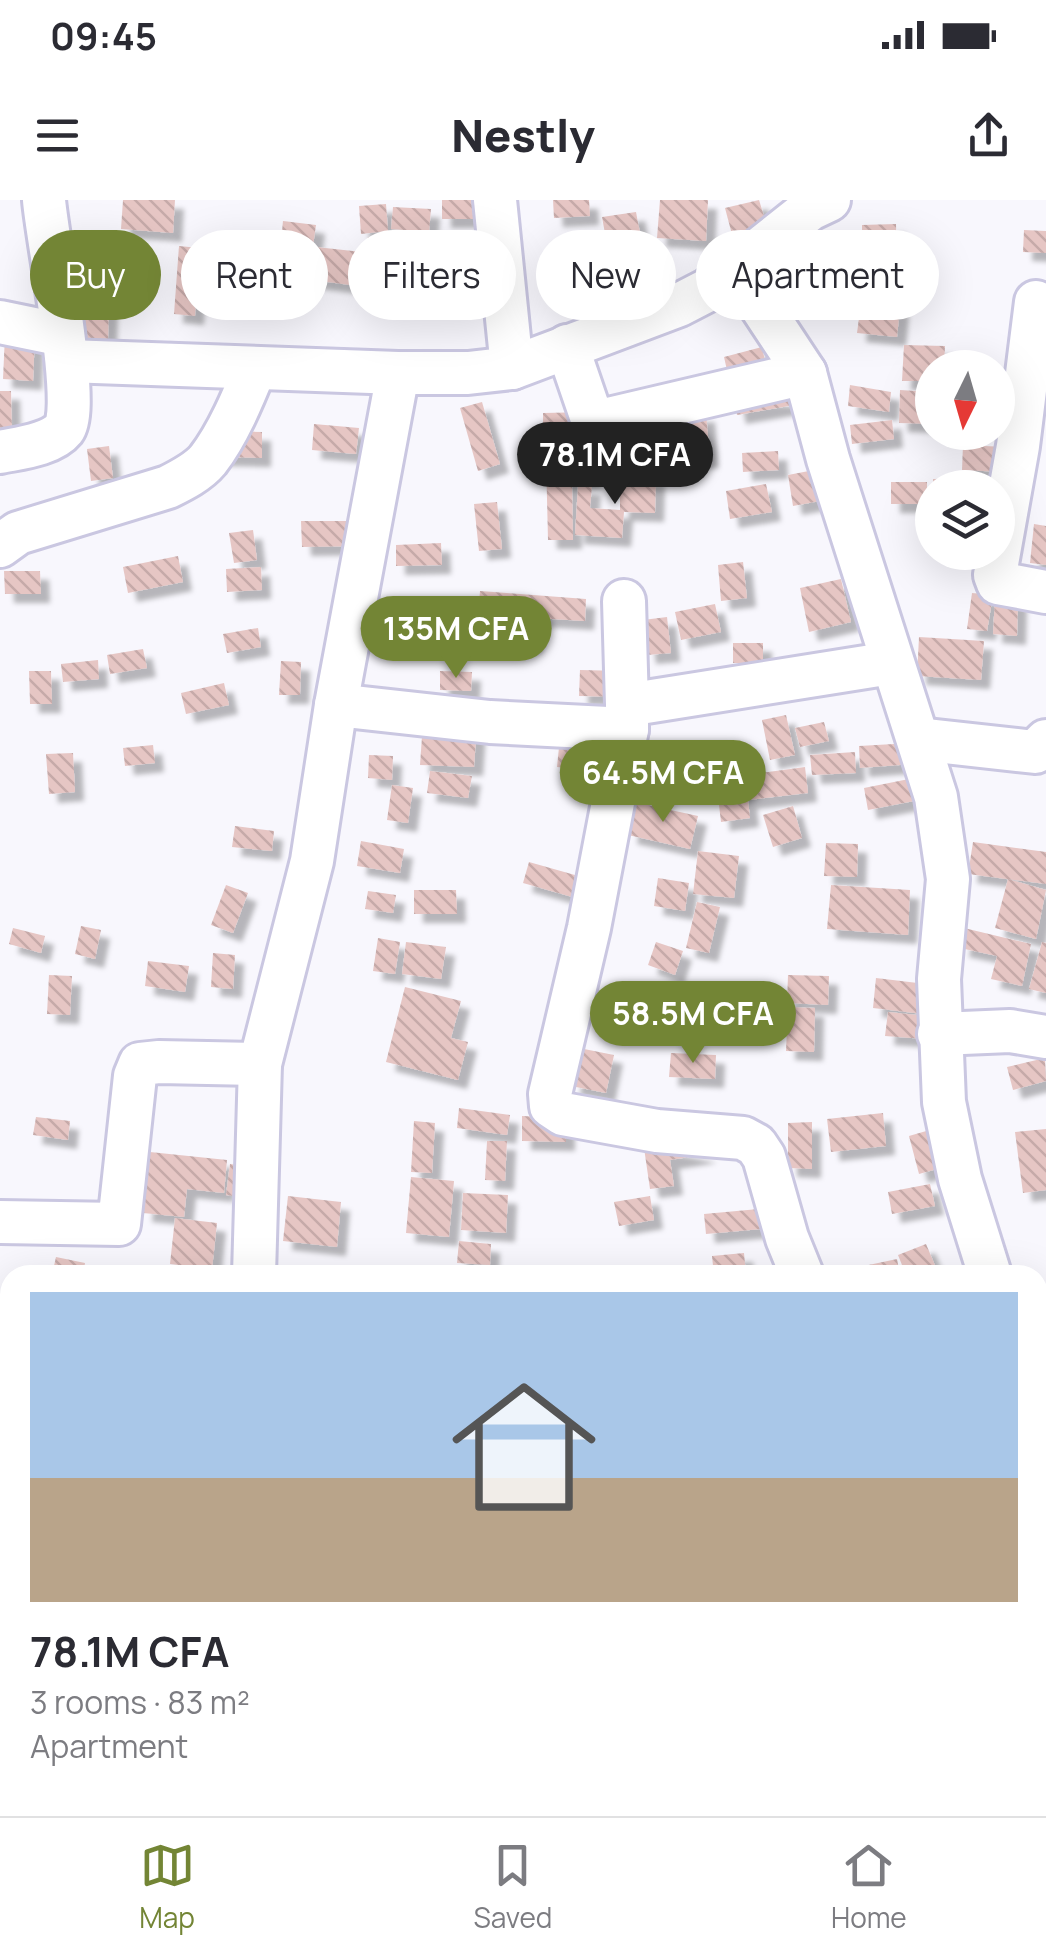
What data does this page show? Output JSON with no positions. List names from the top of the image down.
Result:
{
  "north": "bottom",
  "page": {
    "status": "09:45",
    "header": "Nestly",
    "chip": [
      "Buy",
      "Rent",
      "Filters",
      "New",
      "Apartment"
    ],
    "price": [
      "78.1M CFA",
      "135M CFA",
      "64.5M CFA",
      "58.5M CFA"
    ],
    "list": [
      {
        "name": "78.1M CFA",
        "note": "3 rooms · 83 m² · Apartment"
      }
    ],
    "tabs": ["Map", "Saved", "Home"]
  }
}
